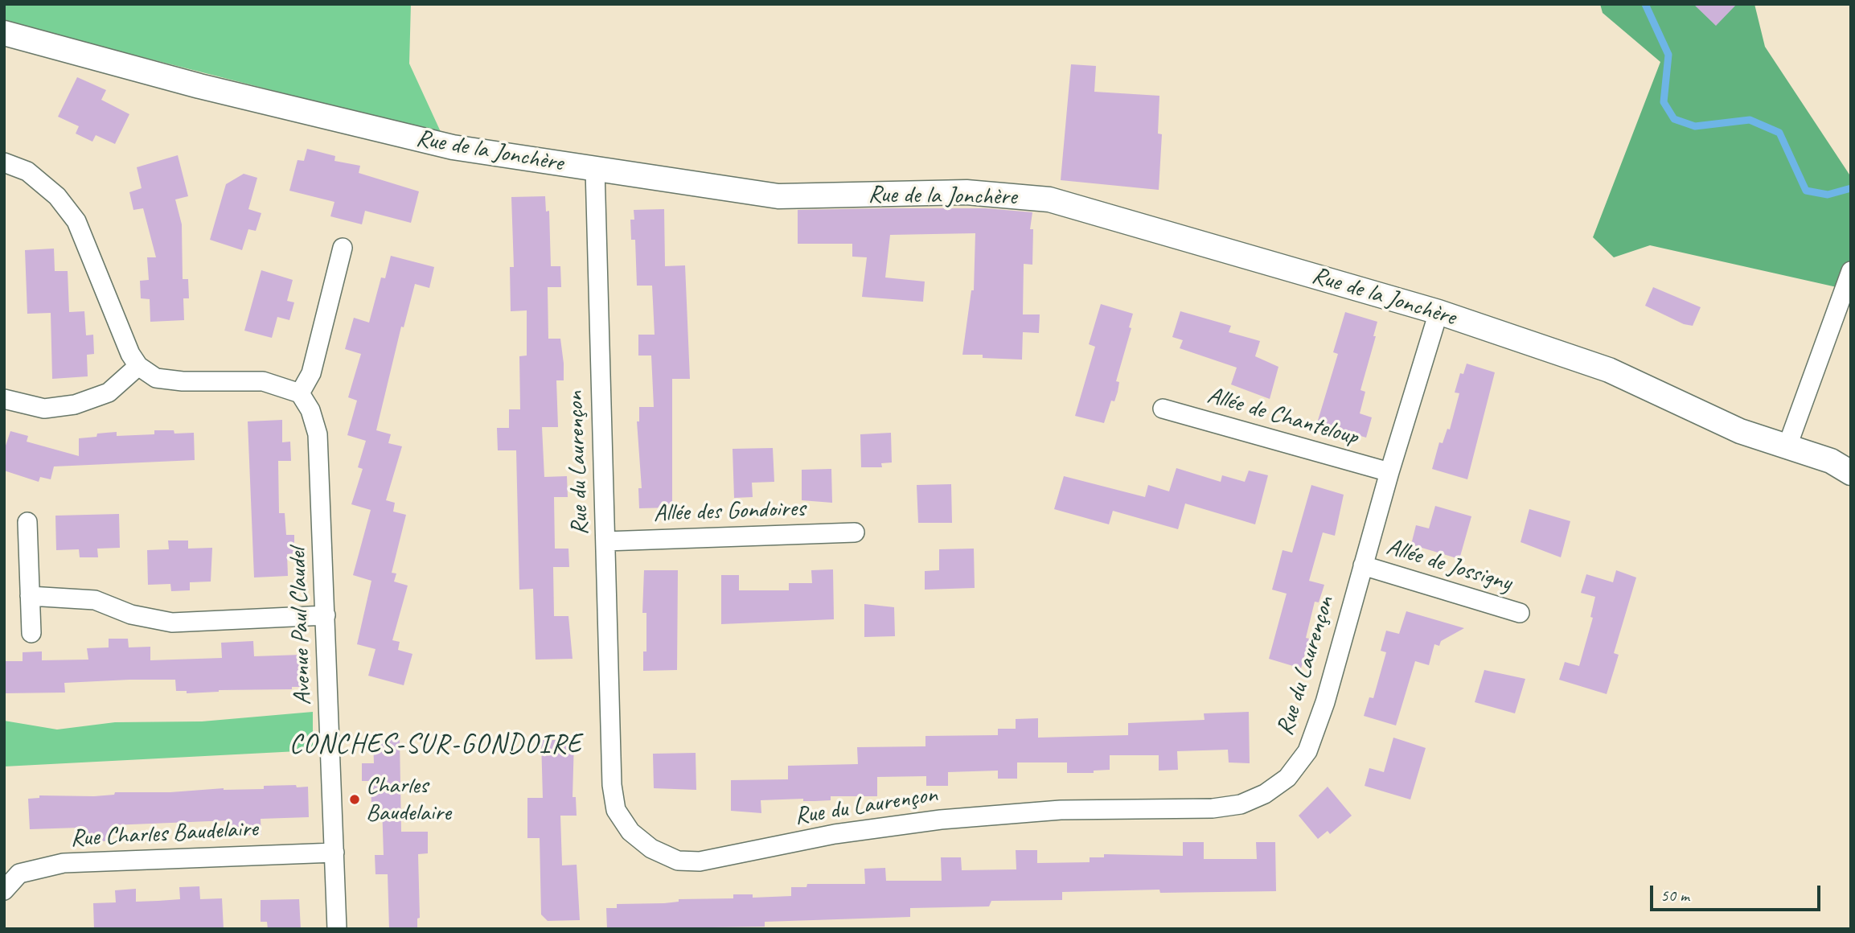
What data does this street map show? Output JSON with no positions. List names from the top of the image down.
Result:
{
  "streets": {
    "street": [
      "Rue de la Jonchère",
      "Allée de Chanteloup",
      "Rue du Laurençon",
      "Allée des Gondoires",
      "Allée de Jossigny",
      "Avenue Paul Claudel",
      "Rue Charles Baudelaire"
    ]
  },
  "crossings": [
    ["Rue de la Jonchère", "Rue du Laurençon"],
    ["Allée de Chanteloup", "Rue du Laurençon"],
    ["Rue du Laurençon", "Allée des Gondoires"],
    ["Rue du Laurençon", "Allée de Jossigny"],
    ["Avenue Paul Claudel", "Rue Charles Baudelaire"]
  ],
  "districts": ["CONCHES-SUR-GONDOIRE"],
  "places": ["Charles Baudelaire"],
  "scale_bar": "50 m"
}
